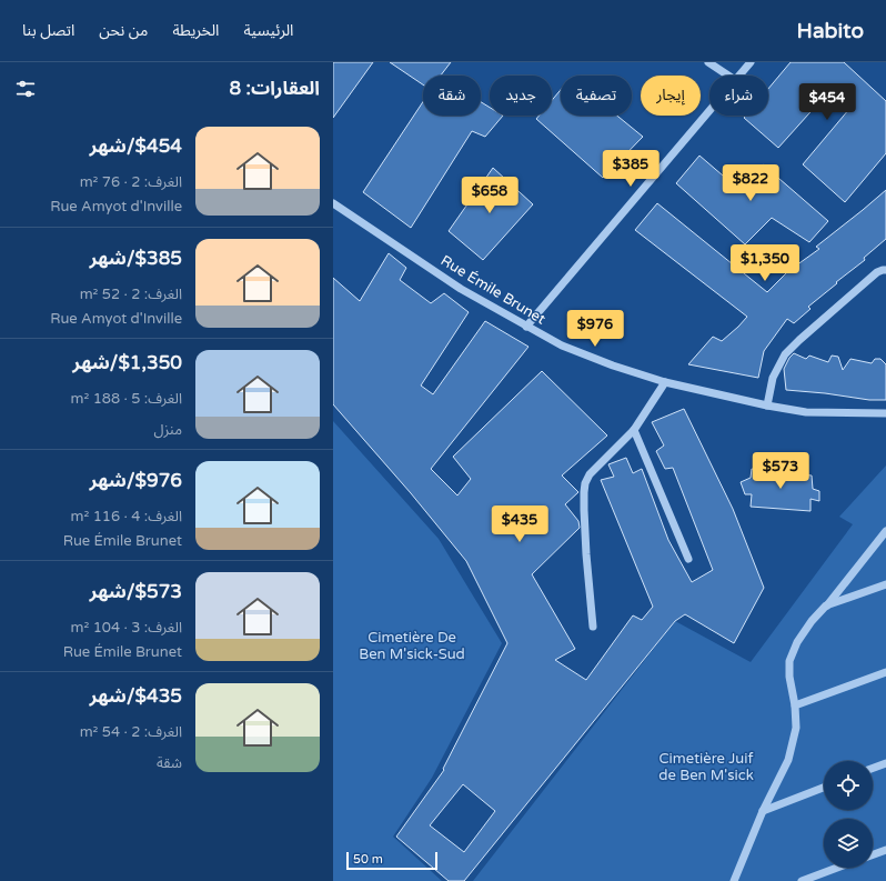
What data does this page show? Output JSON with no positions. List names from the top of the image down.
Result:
{
  "streets": {
    "street": ["Rue Émile Brunet"]
  },
  "parks": ["Cimetière De Ben M'sick-Sud", "Cimetière Juif de Ben M'sick"],
  "scale_bar": "50 m",
  "page": {
    "header": "Habito",
    "nav": [
      "الرئيسية",
      "الخريطة",
      "من نحن",
      "اتصل بنا"
    ],
    "heading": "العقارات: 8",
    "chip": [
      "شراء",
      "إيجار",
      "تصفية",
      "جديد",
      "شقة"
    ],
    "price": [
      "$454",
      "$385",
      "$822",
      "$658",
      "$1,350",
      "$976",
      "$573",
      "$435"
    ],
    "list": [
      {
        "name": "$454/شهر",
        "note": "الغرف: 2 · 76 m² · Rue Amyot d'Inville"
      },
      {
        "name": "$385/شهر",
        "note": "الغرف: 2 · 52 m² · Rue Amyot d'Inville"
      },
      {
        "name": "$1,350/شهر",
        "note": "الغرف: 5 · 188 m² · منزل"
      },
      {
        "name": "$976/شهر",
        "note": "الغرف: 4 · 116 m² · Rue Émile Brunet"
      },
      {
        "name": "$573/شهر",
        "note": "الغرف: 3 · 104 m² · Rue Émile Brunet"
      },
      {
        "name": "$435/شهر",
        "note": "الغرف: 2 · 54 m² · شقة"
      }
    ],
    "scale": "50 m"
  }
}
